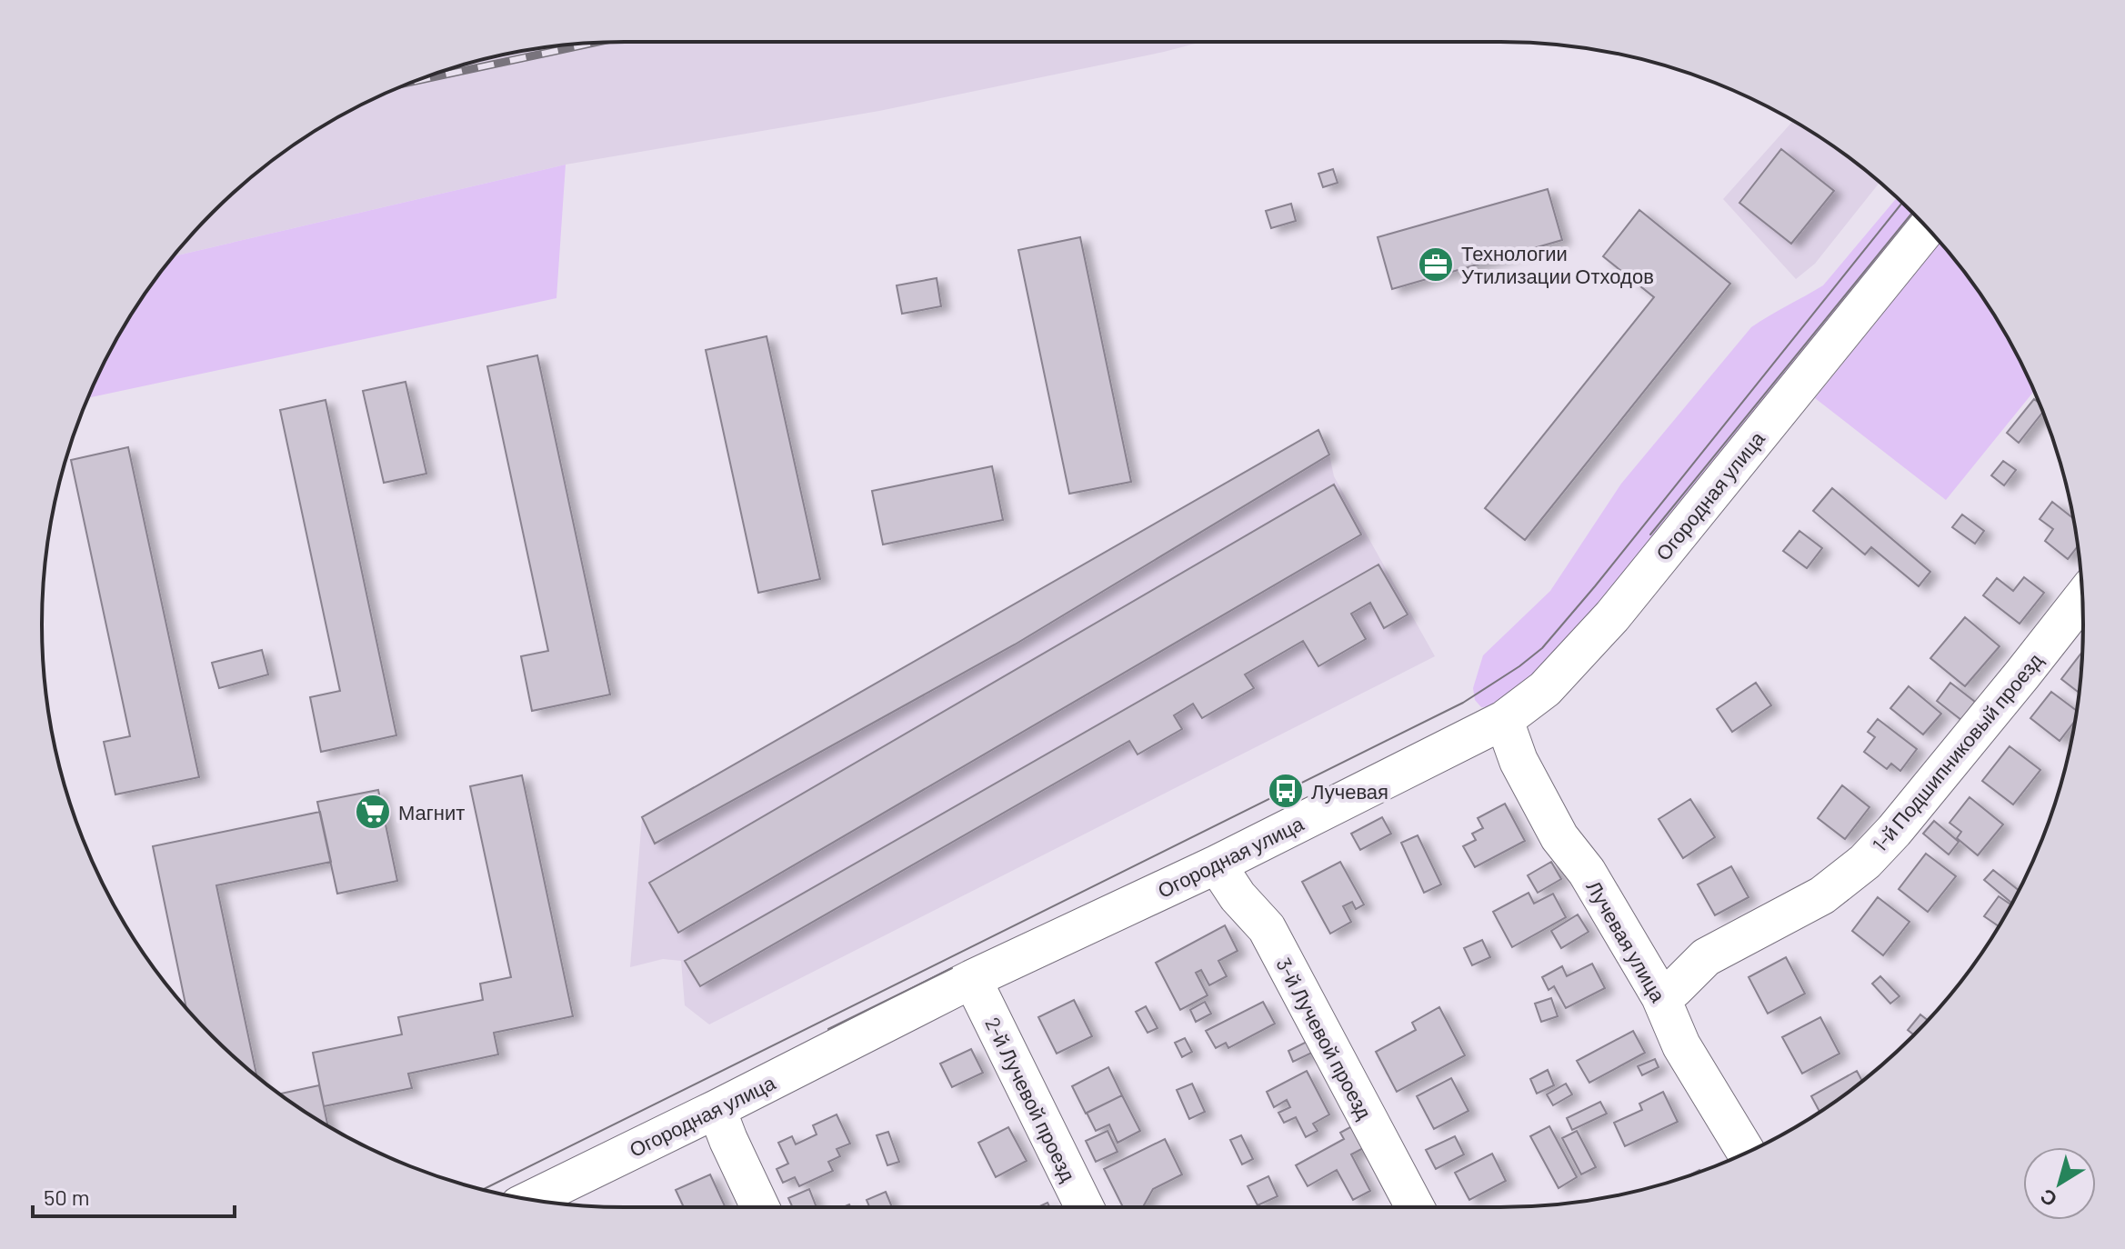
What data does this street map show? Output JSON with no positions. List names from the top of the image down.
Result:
{
  "streets": {
    "street": [
      "Огородная улица",
      "1-й Подшипниковый проезд",
      "Лучевая улица",
      "3-й Лучевой проезд",
      "2-й Лучевой проезд"
    ]
  },
  "crossings": [
    ["Огородная улица", "Лучевая улица"],
    ["Огородная улица", "3-й Лучевой проезд"],
    ["Огородная улица", "2-й Лучевой проезд"],
    ["1-й Подшипниковый проезд", "Лучевая улица"]
  ],
  "places": {
    "office": ["Технологии Утилизации Отходов"],
    "bus stop": ["Лучевая"],
    "supermarket": ["Магнит"]
  },
  "scale_bar": "50 m",
  "north": "bottom left"
}
